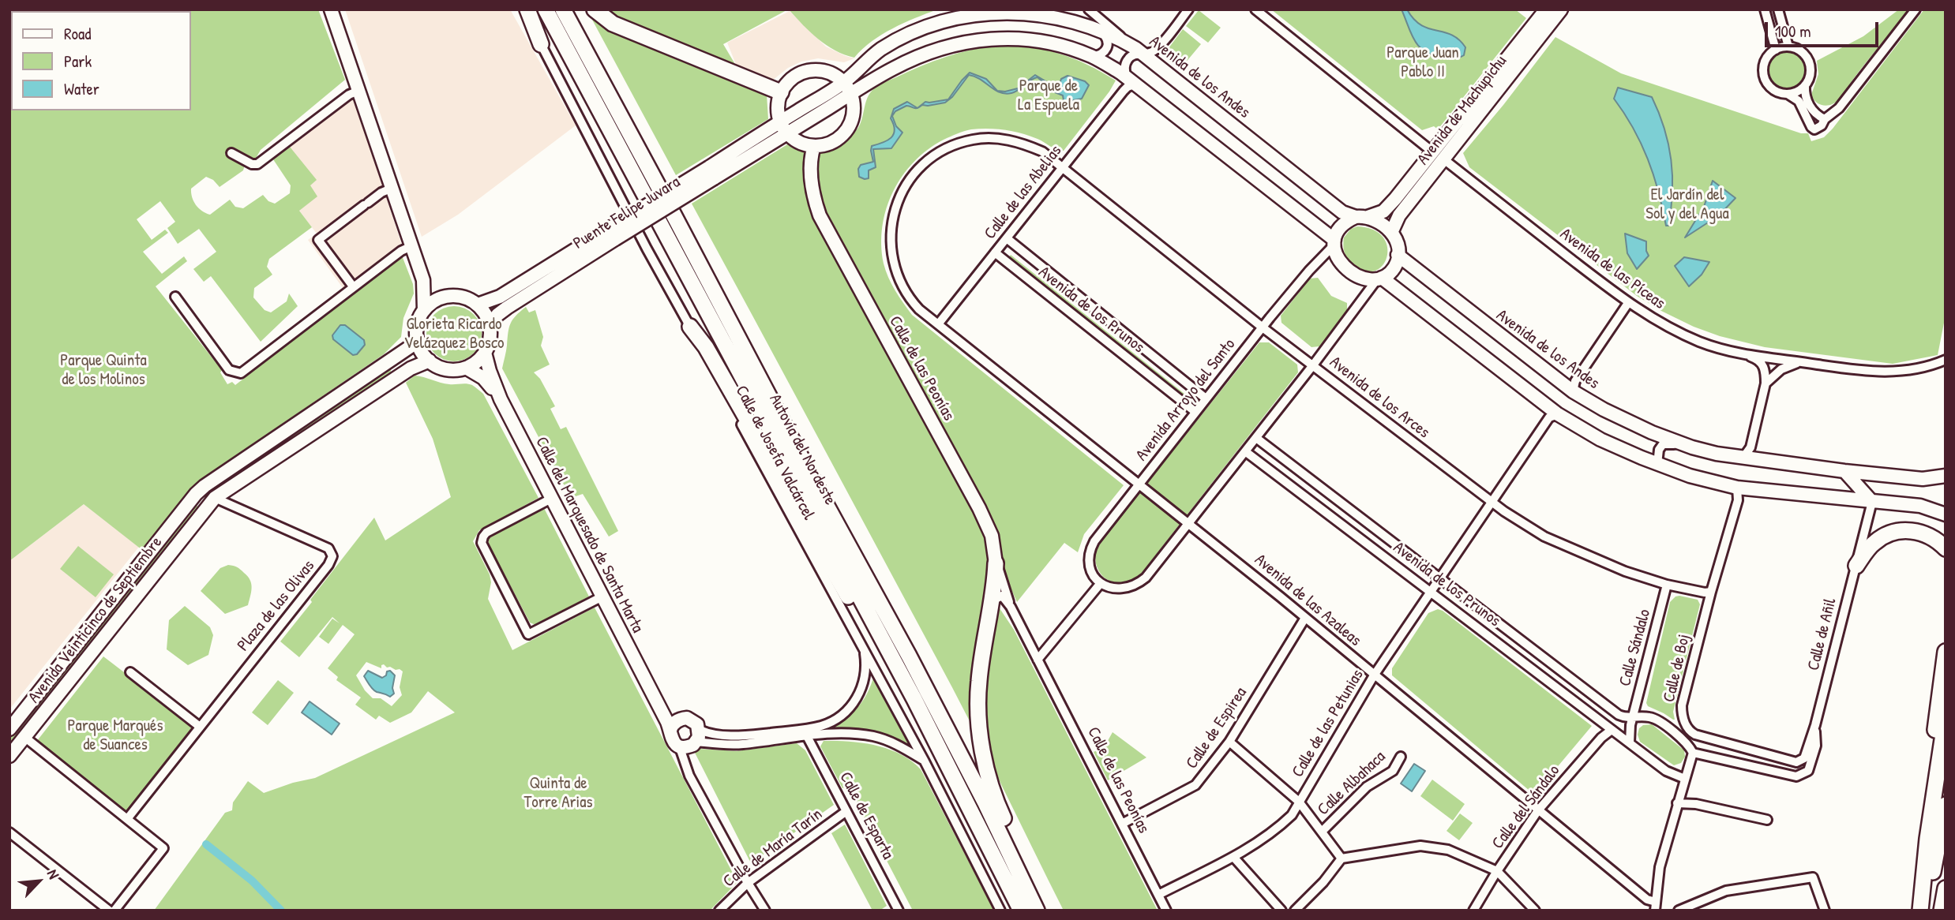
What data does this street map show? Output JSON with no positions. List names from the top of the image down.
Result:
{
  "streets": {
    "highway": ["Autovía del Nordeste"],
    "main road": [
      "Avenida de los Andes",
      "Avenida de Machupichu",
      "Puente Felipe Juvara",
      "Calle de las Peonías",
      "Calle del Marquesado de Santa Marta",
      "Avenida Veinticinco de Septiembre"
    ],
    "street": [
      "Calle de las Abelias",
      "Avenida de las Píceas",
      "Avenida de los Prunos",
      "Avenida de los Arces",
      "Avenida Arroyo del Santo",
      "Calle de Josefa Valcárcel",
      "Avenida de las Azaleas",
      "Plaza de las Olivas",
      "Calle de Añil",
      "Calle Sándalo",
      "Calle de Boj",
      "Calle de las Petunias",
      "Calle de Espirea",
      "Calle Albahaca",
      "Calle del Sándalo",
      "Calle de Esparta",
      "Calle de María Tarín"
    ]
  },
  "crossings": [
    ["Avenida de los Andes", "Avenida de Machupichu"],
    ["Avenida de los Andes", "Puente Felipe Juvara"],
    ["Avenida de los Andes", "Avenida Arroyo del Santo"],
    ["Avenida de Machupichu", "Avenida de las Píceas"],
    ["Avenida de Machupichu", "Avenida Arroyo del Santo"],
    ["Calle de las Abelias", "Avenida de los Prunos"],
    ["Calle de las Abelias", "Avenida de los Arces"],
    ["Calle de las Abelias", "Avenida de las Azaleas"],
    ["Puente Felipe Juvara", "Calle del Marquesado de Santa Marta"],
    ["Puente Felipe Juvara", "Avenida Veinticinco de Septiembre"],
    ["Avenida de los Prunos", "Avenida Arroyo del Santo"],
    ["Avenida de los Prunos", "Calle Sándalo"],
    ["Avenida de los Prunos", "Calle de las Petunias"],
    ["Avenida de los Prunos", "Calle del Sándalo"],
    ["Calle de las Peonías", "Calle de las Petunias"],
    ["Calle de las Peonías", "Calle de Espirea"],
    ["Avenida de los Arces", "Avenida Arroyo del Santo"],
    ["Avenida de los Arces", "Avenida de las Azaleas"],
    ["Avenida de los Arces", "Calle Sándalo"],
    ["Avenida de los Arces", "Calle de Boj"],
    ["Avenida de los Arces", "Calle de las Petunias"],
    ["Avenida Arroyo del Santo", "Avenida de las Azaleas"],
    ["Calle del Marquesado de Santa Marta", "Avenida Veinticinco de Septiembre"],
    ["Avenida de las Azaleas", "Calle de las Petunias"],
    ["Avenida de las Azaleas", "Calle de Espirea"],
    ["Avenida de las Azaleas", "Calle del Sándalo"],
    ["Plaza de las Olivas", "Avenida Veinticinco de Septiembre"],
    ["Calle de Añil", "Calle de Boj"],
    ["Calle de Esparta", "Calle de María Tarín"]
  ],
  "parks": [
    "Parque Juan Pablo II",
    "Parque de La Espuela",
    "El Jardín del Sol y del Agua",
    "Glorieta Ricardo Velázquez Bosco",
    "Parque Quinta de los Molinos",
    "Parque Marqués de Suances",
    "Quinta de Torre Arias"
  ],
  "legend": ["Road", "Park", "Water"],
  "scale_bar": "100 m",
  "north": "top right"
}
